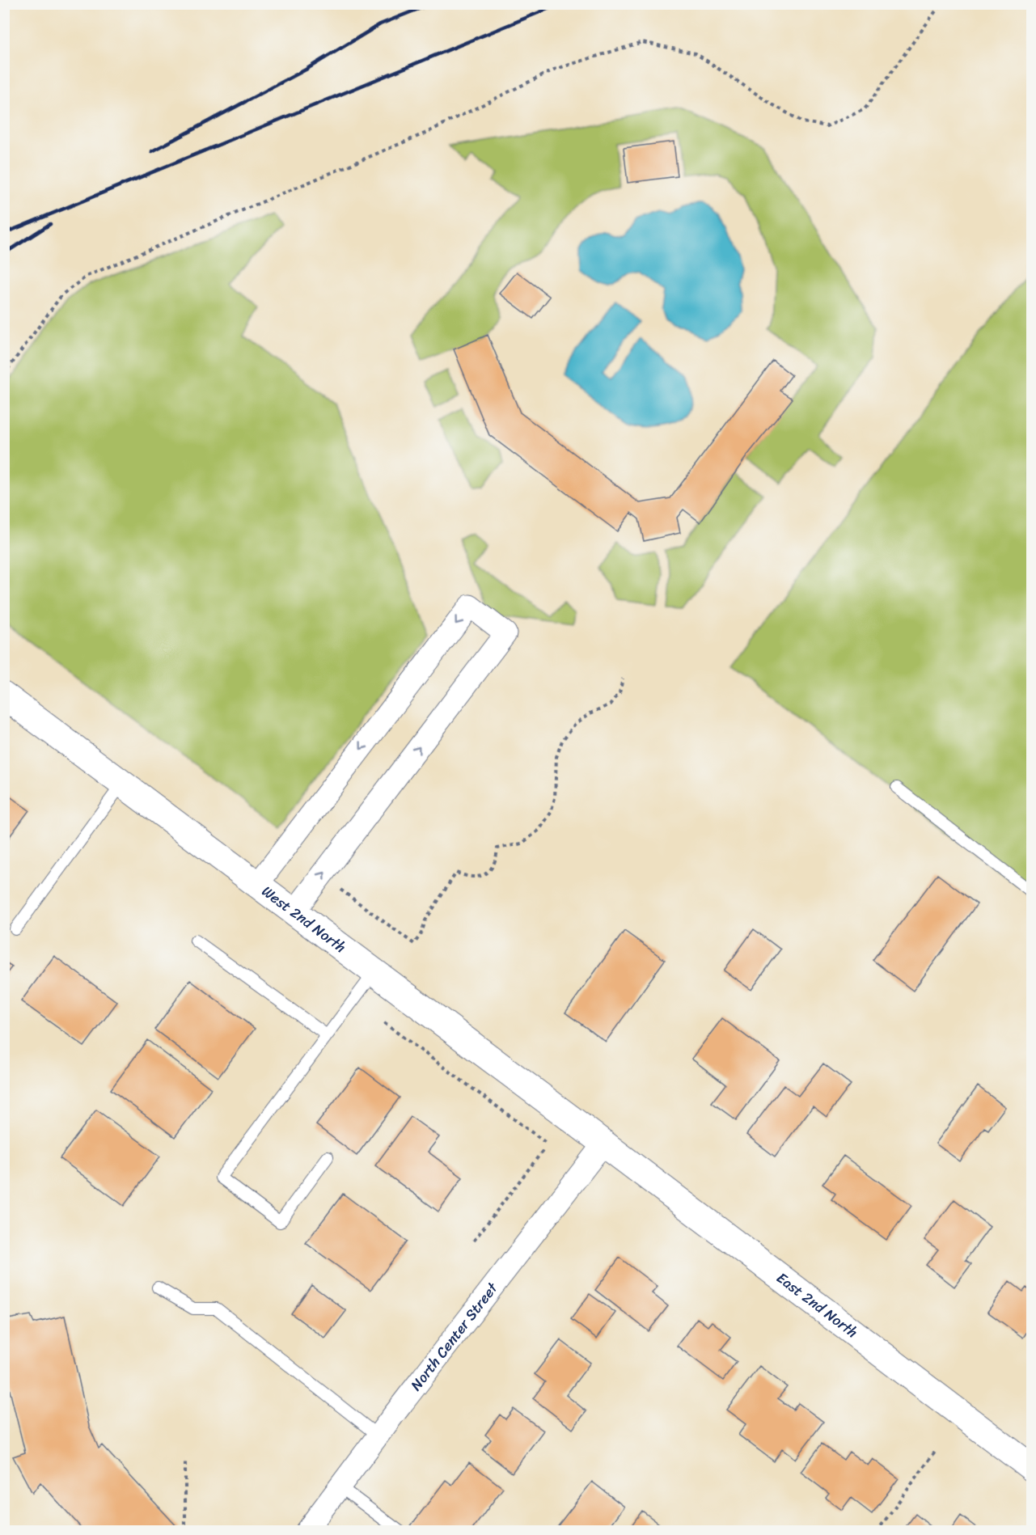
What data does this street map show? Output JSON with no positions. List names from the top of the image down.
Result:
{
  "streets": {
    "street": ["West 2nd North", "East 2nd North", "North Center Street"]
  },
  "crossings": [
    ["West 2nd North", "East 2nd North"],
    ["West 2nd North", "North Center Street"],
    ["East 2nd North", "North Center Street"]
  ]
}
